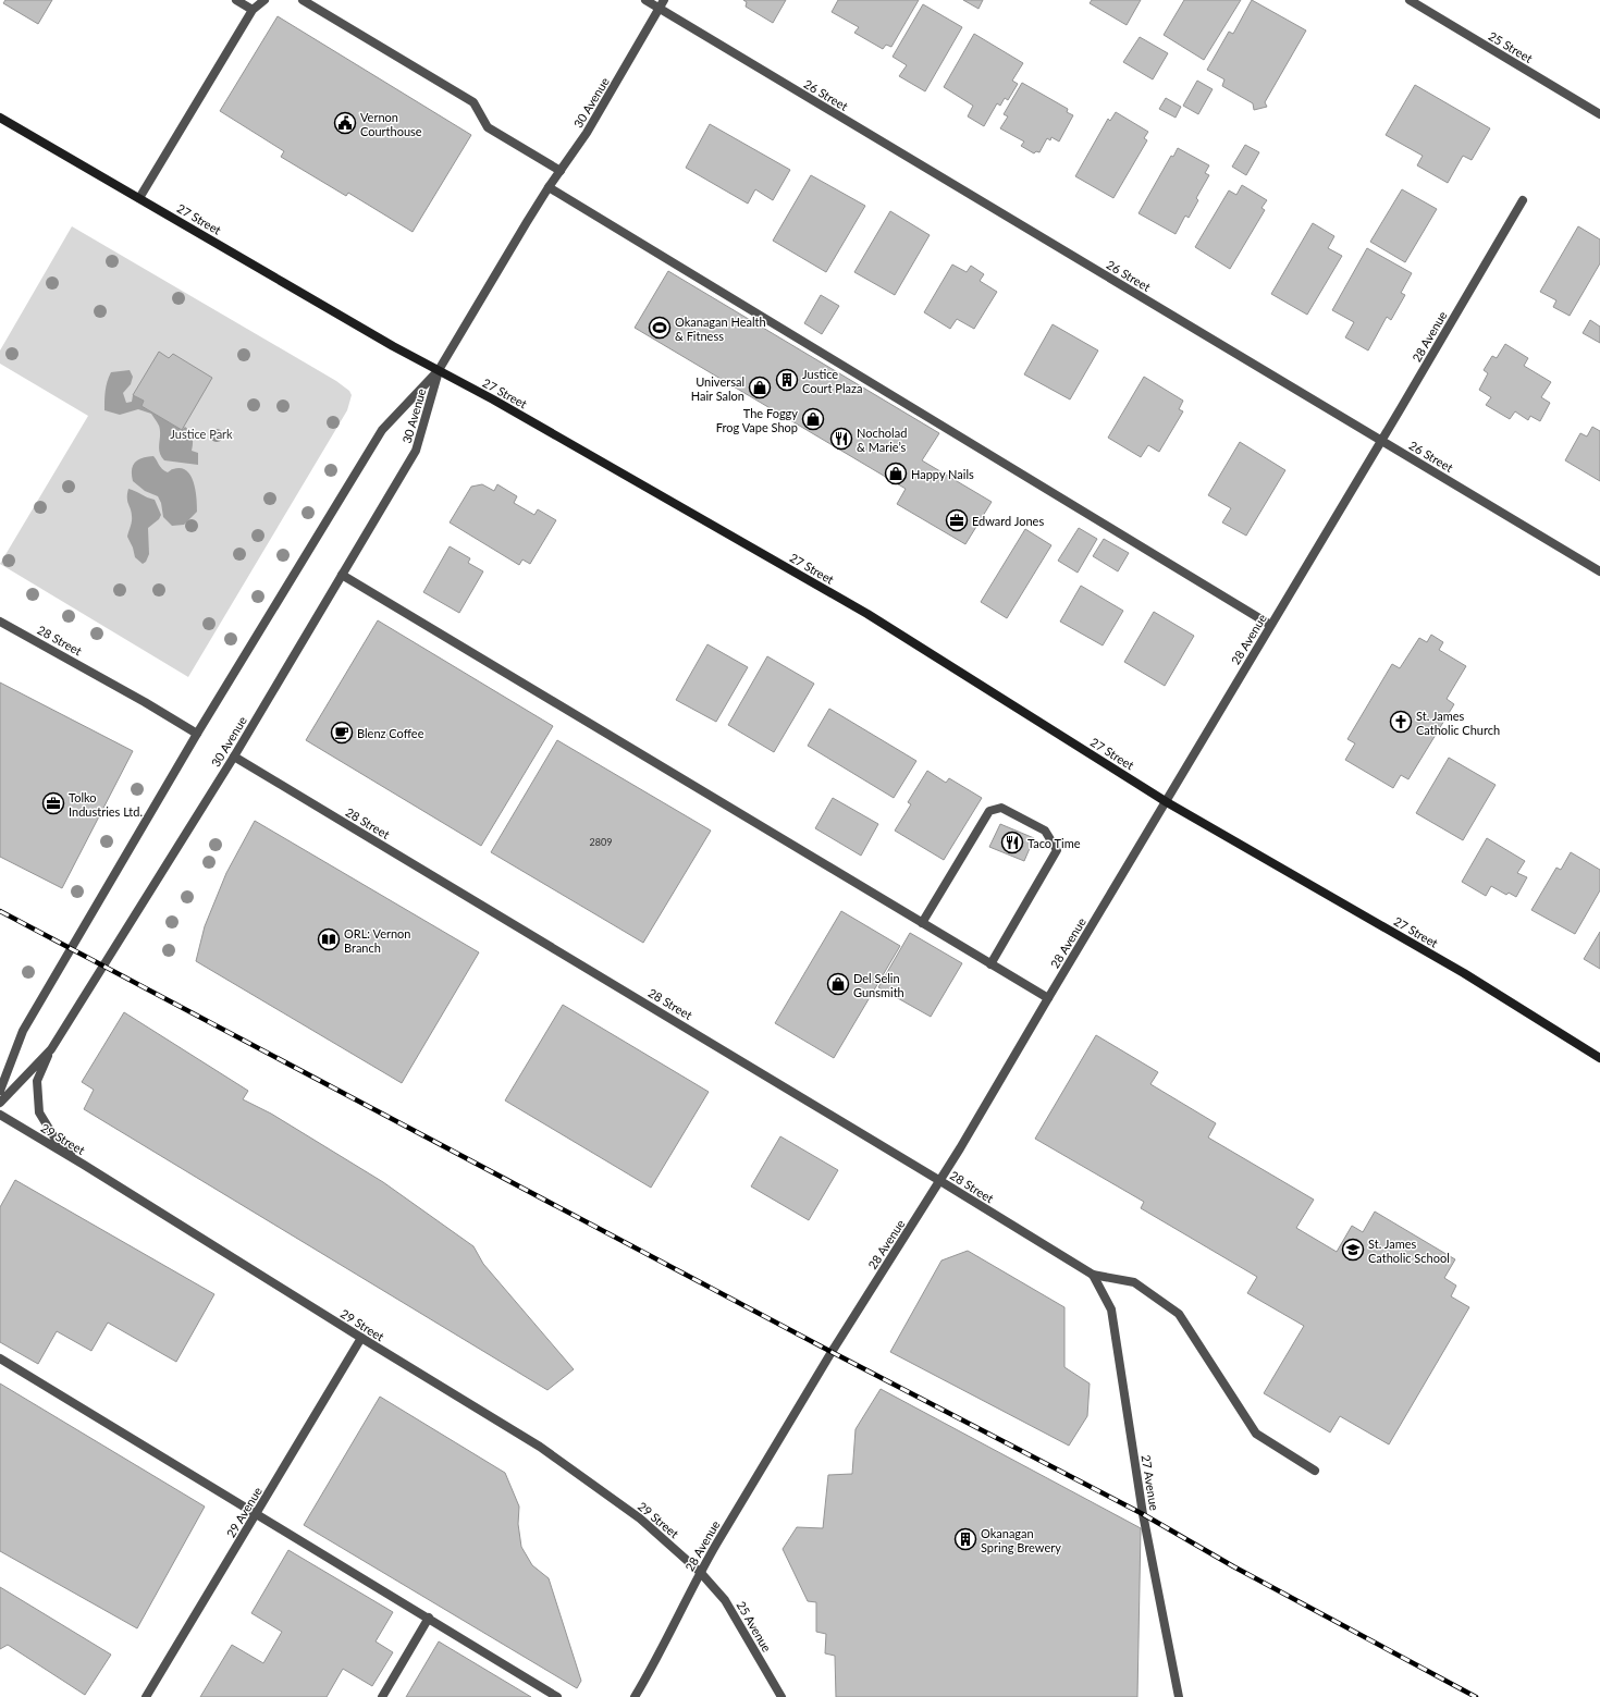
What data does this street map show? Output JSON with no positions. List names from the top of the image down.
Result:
{
  "streets": {
    "main road": ["27 Street"],
    "street": [
      "25 Street",
      "26 Street",
      "30 Avenue",
      "28 Avenue",
      "28 Street",
      "29 Street",
      "27 Avenue",
      "29 Avenue",
      "25 Avenue"
    ]
  },
  "crossings": [
    ["26 Street", "30 Avenue"],
    ["26 Street", "28 Avenue"],
    ["30 Avenue", "27 Street"],
    ["30 Avenue", "28 Street"],
    ["27 Street", "28 Avenue"],
    ["28 Avenue", "28 Street"],
    ["28 Avenue", "29 Street"],
    ["28 Avenue", "25 Avenue"],
    ["28 Street", "27 Avenue"],
    ["29 Street", "29 Avenue"],
    ["29 Street", "25 Avenue"]
  ],
  "parks": ["Justice Park"],
  "places": {
    "public building": ["Vernon Courthouse"],
    "sports": ["Okanagan Health & Fitness"],
    "building": ["Justice Court Plaza", "Okanagan Spring Brewery"],
    "shop": [
      "Universal Hair Salon",
      "The Foggy Frog Vape Shop",
      "Happy Nails",
      "Del Selin Gunsmith"
    ],
    "restaurant": ["Nocholad & Marie’s", "Taco Time"],
    "office": ["Edward Jones", "Tolko Industries Ltd."],
    "church": ["St. James Catholic Church"],
    "cafe": ["Blenz Coffee"],
    "library": ["ORL: Vernon Branch"],
    "school or university": ["St. James Catholic School"]
  },
  "house_numbers": ["2809"]
}
